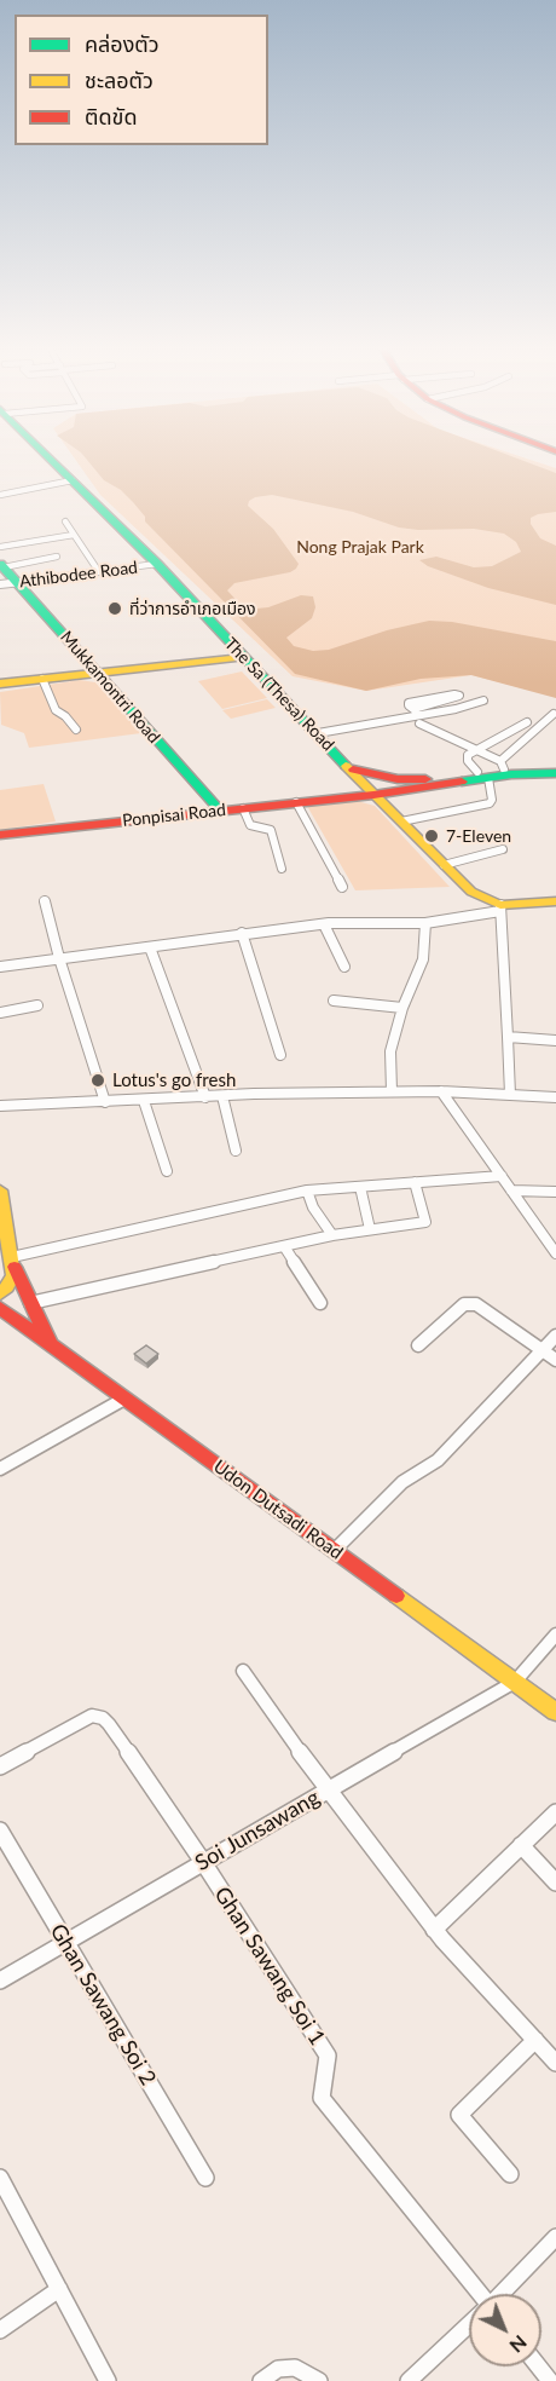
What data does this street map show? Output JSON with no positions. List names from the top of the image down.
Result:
{
  "streets": {
    "street": [
      "Athibodee Road",
      "Mukkamontri Road",
      "The Sa (Thesa) Road",
      "Ponpisai Road",
      "Udon Dutsadi Road",
      "Soi Junsawang",
      "Ghan Sawang Soi 1",
      "Ghan Sawang Soi 2"
    ]
  },
  "crossings": [
    ["Athibodee Road", "Mukkamontri Road"],
    ["Athibodee Road", "The Sa (Thesa) Road"],
    ["Mukkamontri Road", "Ponpisai Road"],
    ["The Sa (Thesa) Road", "Ponpisai Road"],
    ["Udon Dutsadi Road", "Soi Junsawang"],
    ["Soi Junsawang", "Ghan Sawang Soi 1"],
    ["Soi Junsawang", "Ghan Sawang Soi 2"]
  ],
  "parks": ["Nong Prajak Park"],
  "places": ["ที่ว่าการอำเภอเมือง", "7-Eleven", "Lotus's go fresh"],
  "legend": ["คล่องตัว", "ชะลอตัว", "ติดขัด"],
  "north": "bottom right"
}
